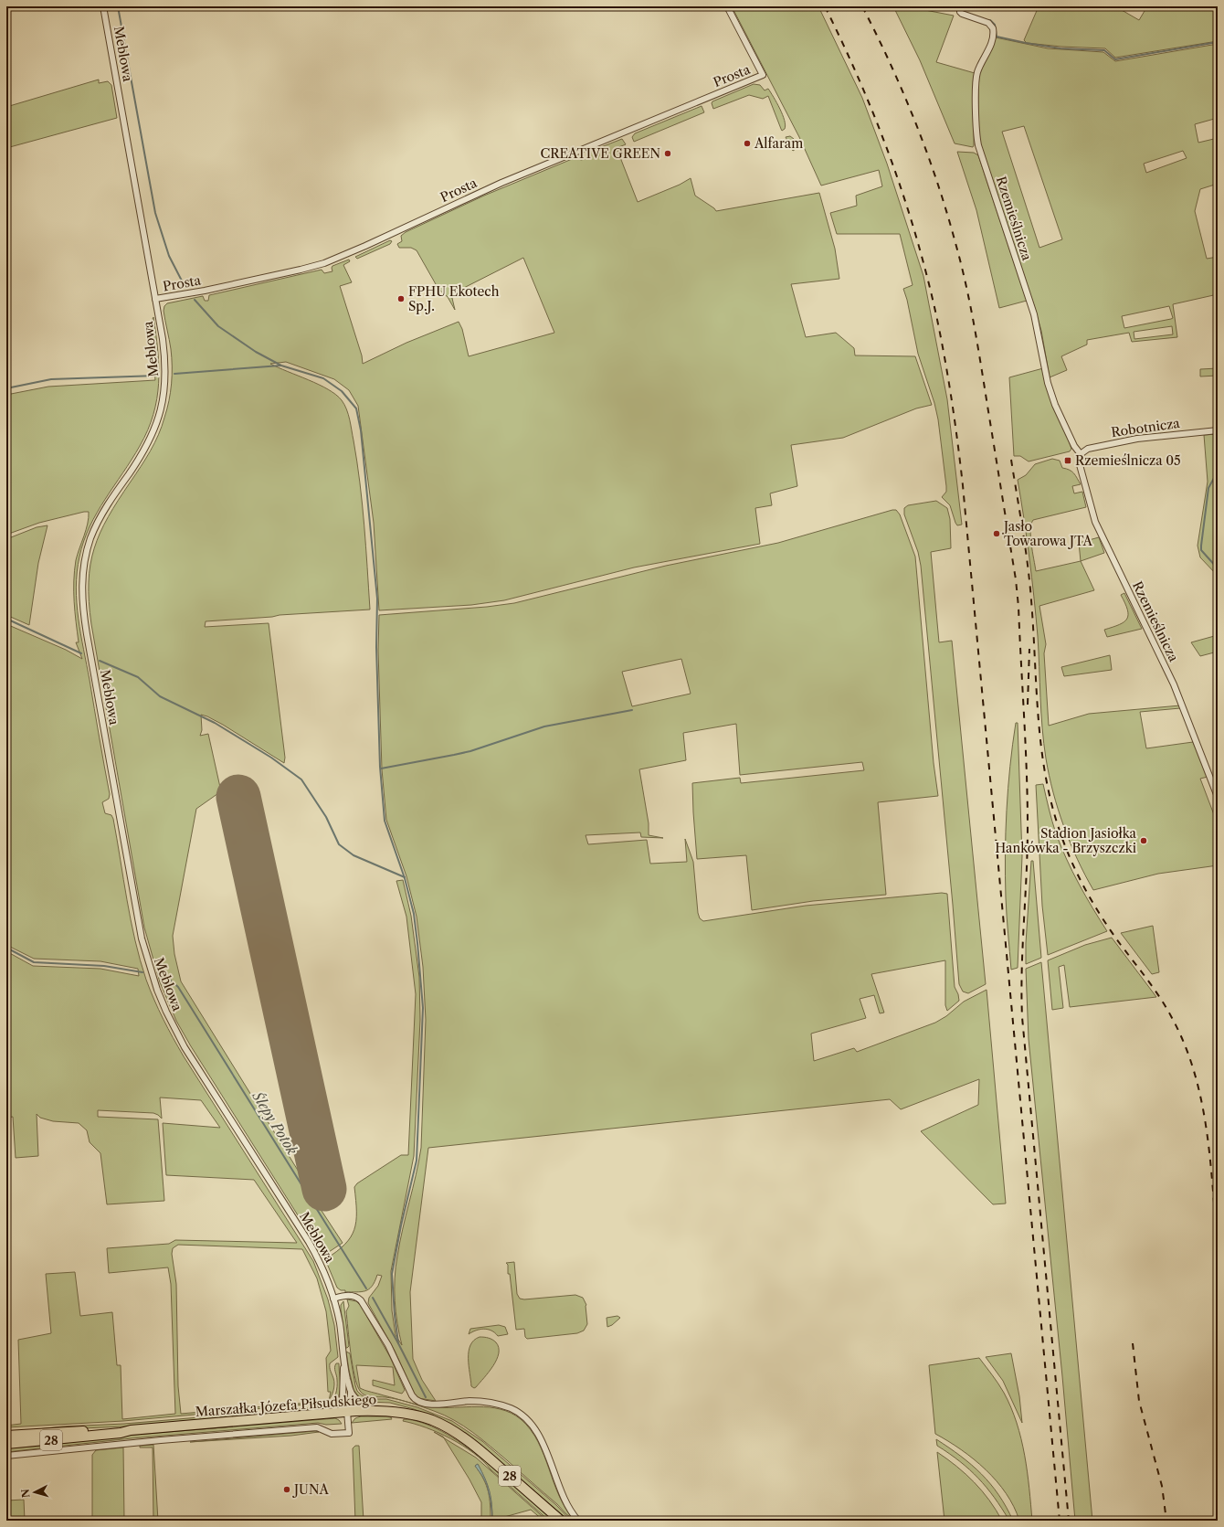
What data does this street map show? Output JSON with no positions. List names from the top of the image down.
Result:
{
  "streets": {
    "main road": ["Marszałka Józefa Piłsudskiego", "28"],
    "street": [
      "Meblowa",
      "Prosta",
      "Rzemieślnicza",
      "Robotnicza"
    ]
  },
  "crossings": [
    ["Meblowa", "Prosta"],
    ["Meblowa", "Marszałka Józefa Piłsudskiego"],
    ["Rzemieślnicza", "Robotnicza"]
  ],
  "water": ["Ślepy Potok"],
  "places": {
    "other": [
      "Alfaram",
      "CREATIVE GREEN",
      "FPHU Ekotech Sp.J.",
      "Jasło Towarowa JTA",
      "Stadion Jasiołka Hankówka - Brzyszczki",
      "JUNA"
    ],
    "transit": ["Rzemieślnicza 05"]
  },
  "north": "left"
}
